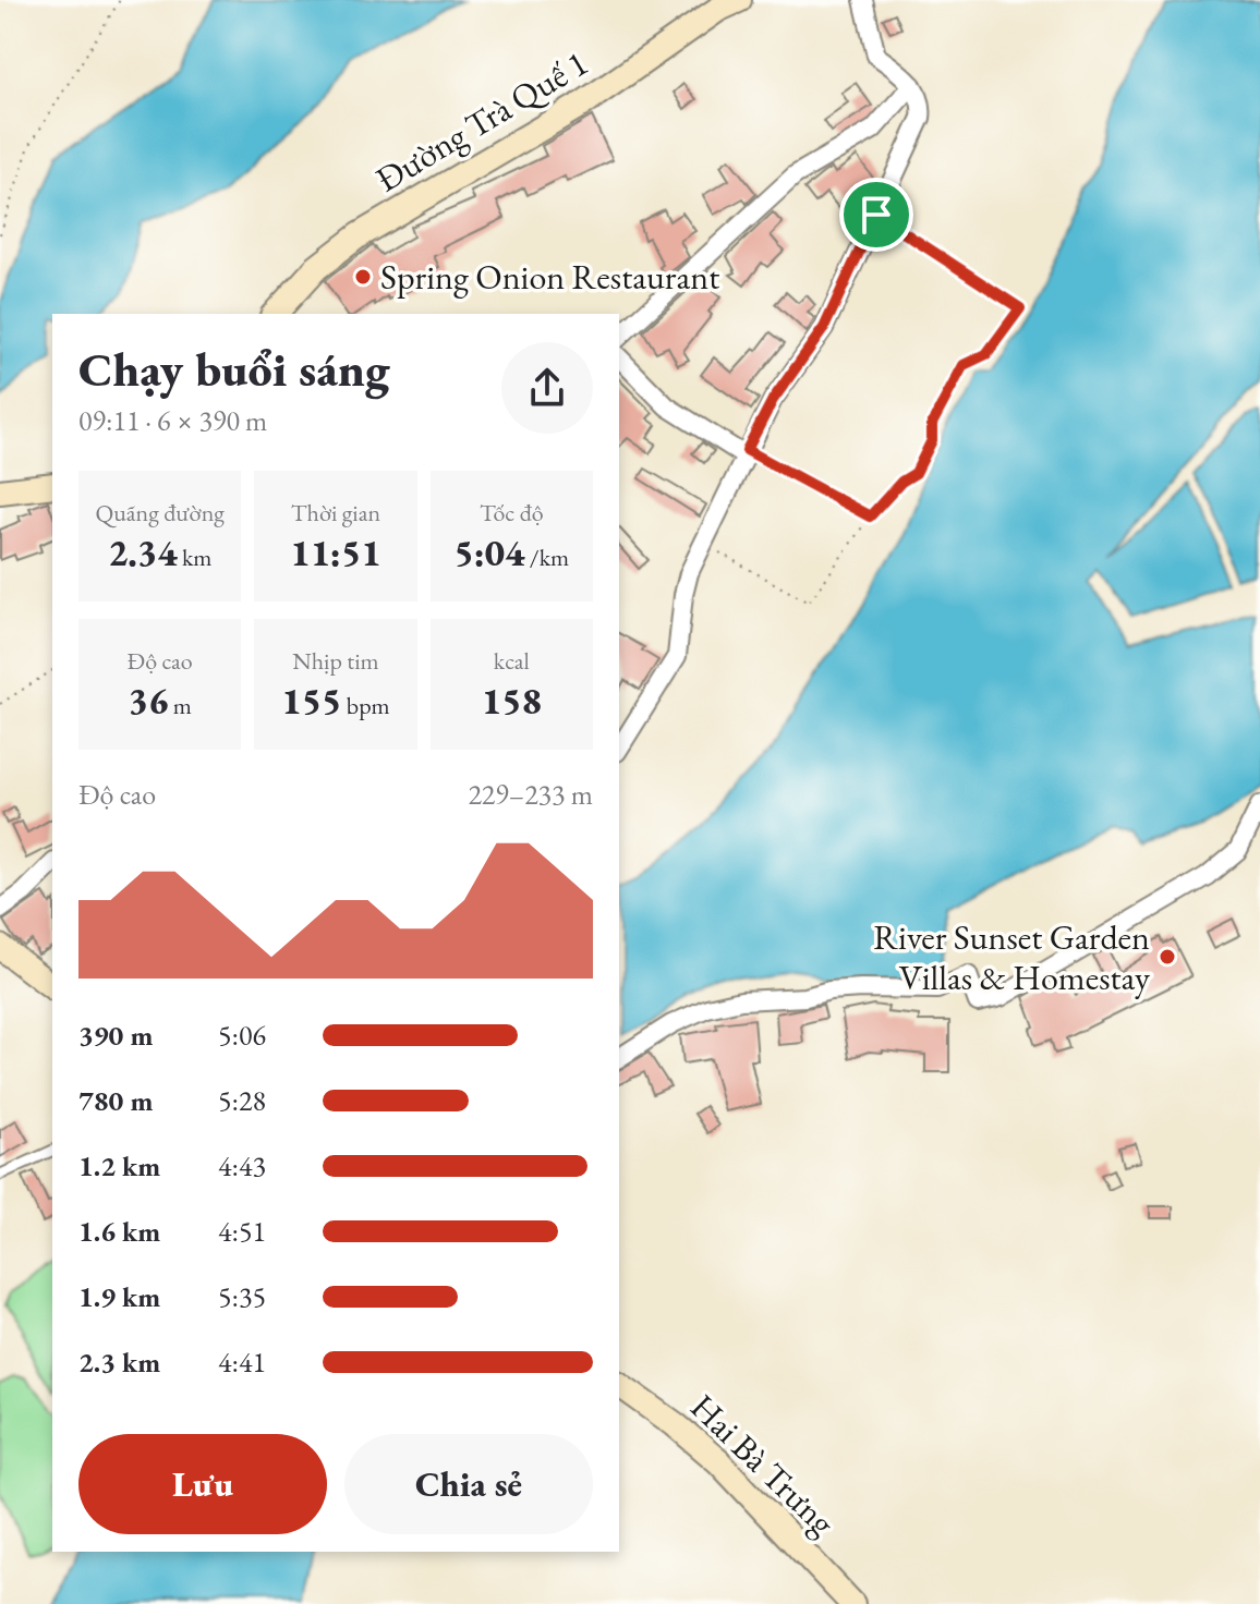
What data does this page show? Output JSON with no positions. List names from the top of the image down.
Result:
{
  "streets": {
    "street": ["Đường Trà Quế 1", "Hai Bà Trưng"]
  },
  "places": ["Spring Onion Restaurant", "River Sunset Garden Villas & Homestay"],
  "page": {
    "heading": ["Chạy buổi sáng", "09:11 · 6 × 390 m"],
    "stats": [
      ["Quãng đường", "2.34 km"],
      ["Thời gian", "11:51"],
      ["Tốc độ", "5:04 /km"],
      ["Độ cao", "36 m"],
      ["Nhịp tim", "155 bpm"],
      ["kcal", "158"]
    ],
    "chart": ["Độ cao", "229–233 m"],
    "list": [
      {
        "name": "390 m",
        "note": "5:06"
      },
      {
        "name": "780 m",
        "note": "5:28"
      },
      {
        "name": "1.2 km",
        "note": "4:43"
      },
      {
        "name": "1.6 km",
        "note": "4:51"
      },
      {
        "name": "1.9 km",
        "note": "5:35"
      },
      {
        "name": "2.3 km",
        "note": "4:41"
      }
    ],
    "buttons": ["Lưu", "Chia sẻ"]
  }
}
